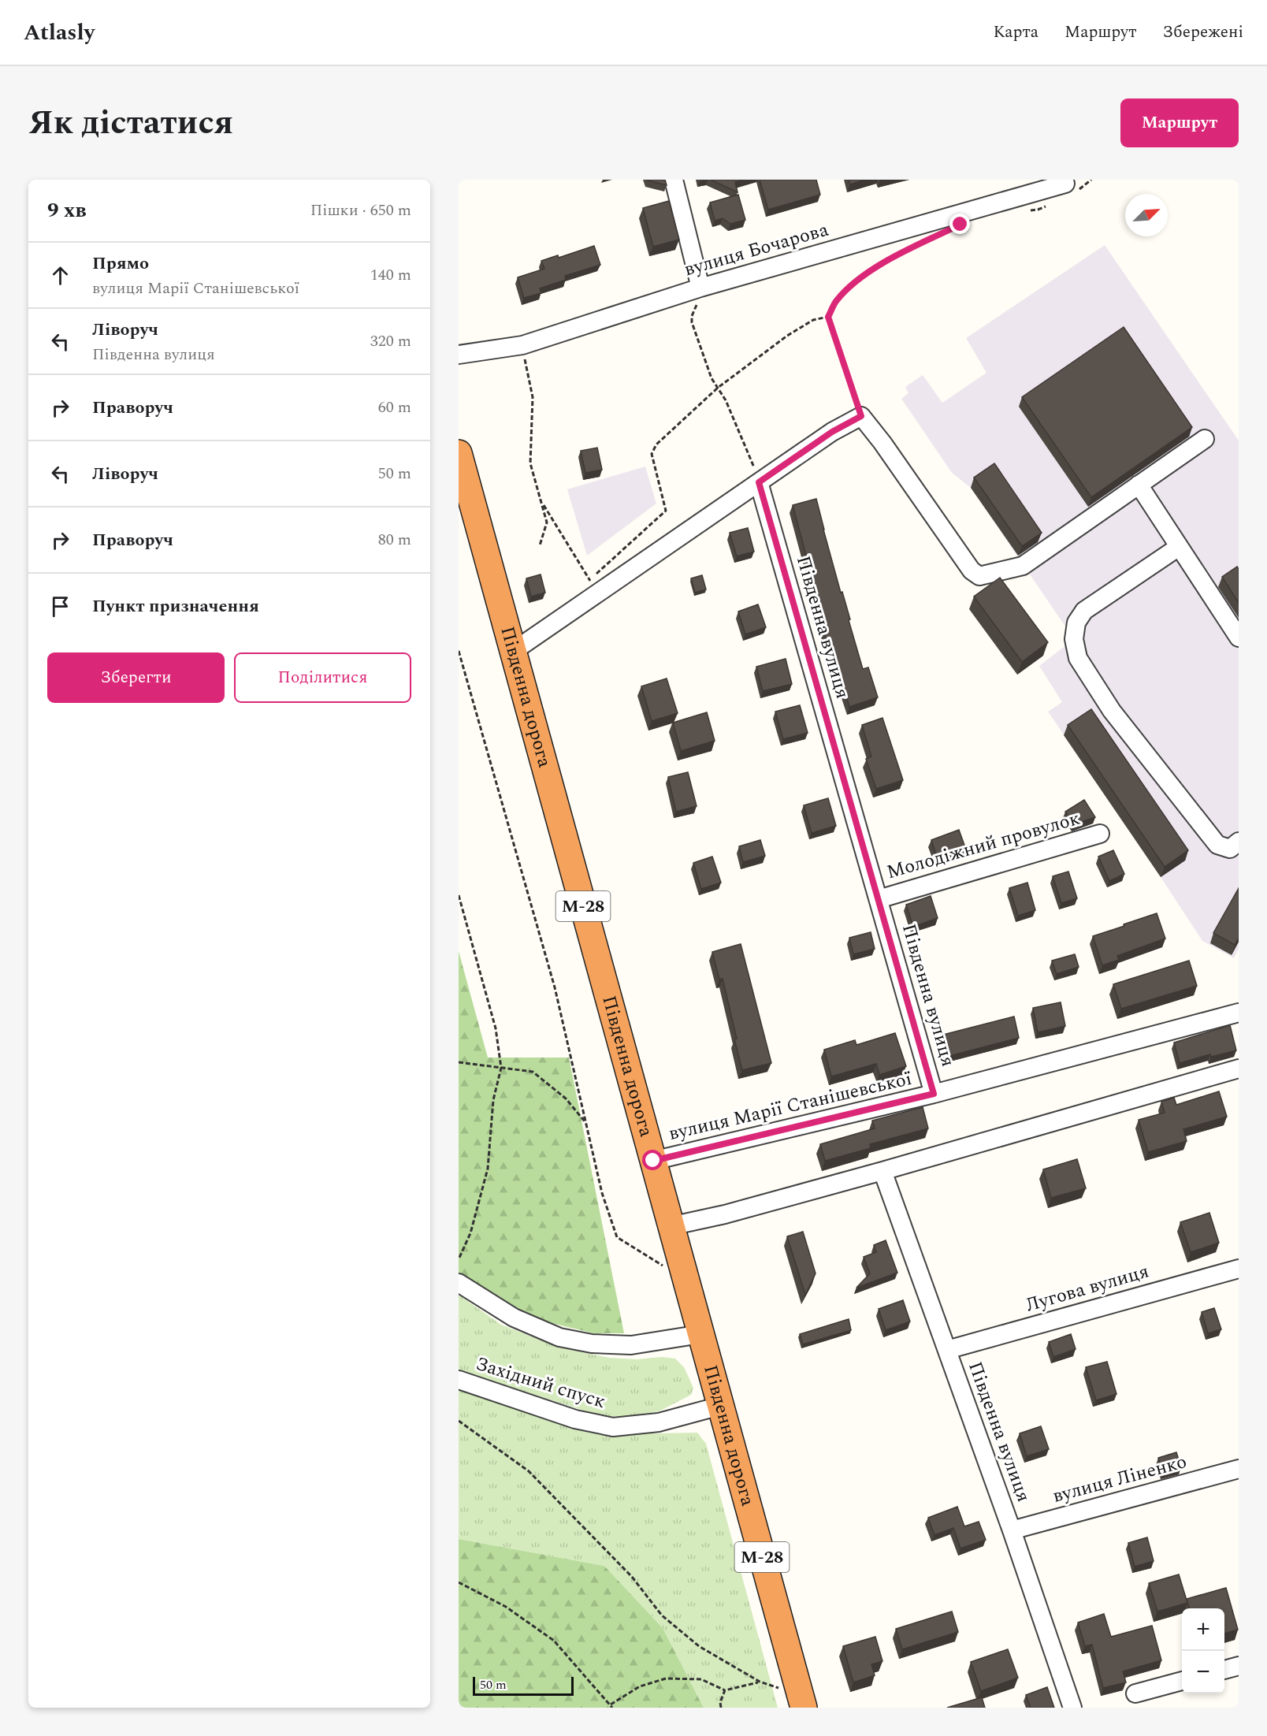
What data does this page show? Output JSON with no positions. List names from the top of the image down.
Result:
{
  "streets": {
    "highway": ["Південна дорога", "М-28"],
    "street": [
      "вулиця Бочарова",
      "Південна вулиця",
      "Молодіжний провулок",
      "вулиця Марії Станішевської",
      "Лугова вулиця",
      "Західний спуск",
      "вулиця Ліненко"
    ]
  },
  "crossings": [
    ["Південна вулиця", "Молодіжний провулок"],
    ["Південна вулиця", "вулиця Марії Станішевської"],
    ["Південна вулиця", "Лугова вулиця"],
    ["Південна вулиця", "вулиця Ліненко"],
    ["Південна дорога", "вулиця Марії Станішевської"],
    ["Південна дорога", "Західний спуск"]
  ],
  "scale_bar": "50 m",
  "north": "top right",
  "page": {
    "header": "Atlasly",
    "nav": ["Карта", "Маршрут", "Збережені"],
    "title": "Як дістатися",
    "buttons": [
      "Маршрут",
      ["Зберегти", "Поділитися"]
    ],
    "heading": ["9 хв", "Пішки · 650 m"],
    "list": [
      ["Прямо", "вулиця Марії Станішевської", "140 m"],
      ["Ліворуч", "Південна вулиця", "320 m"],
      ["Праворуч", "60 m"],
      ["Ліворуч", "50 m"],
      ["Праворуч", "80 m"],
      "Пункт призначення"
    ],
    "map_buttons": ["+", "−"],
    "scale": "50 m"
  }
}
